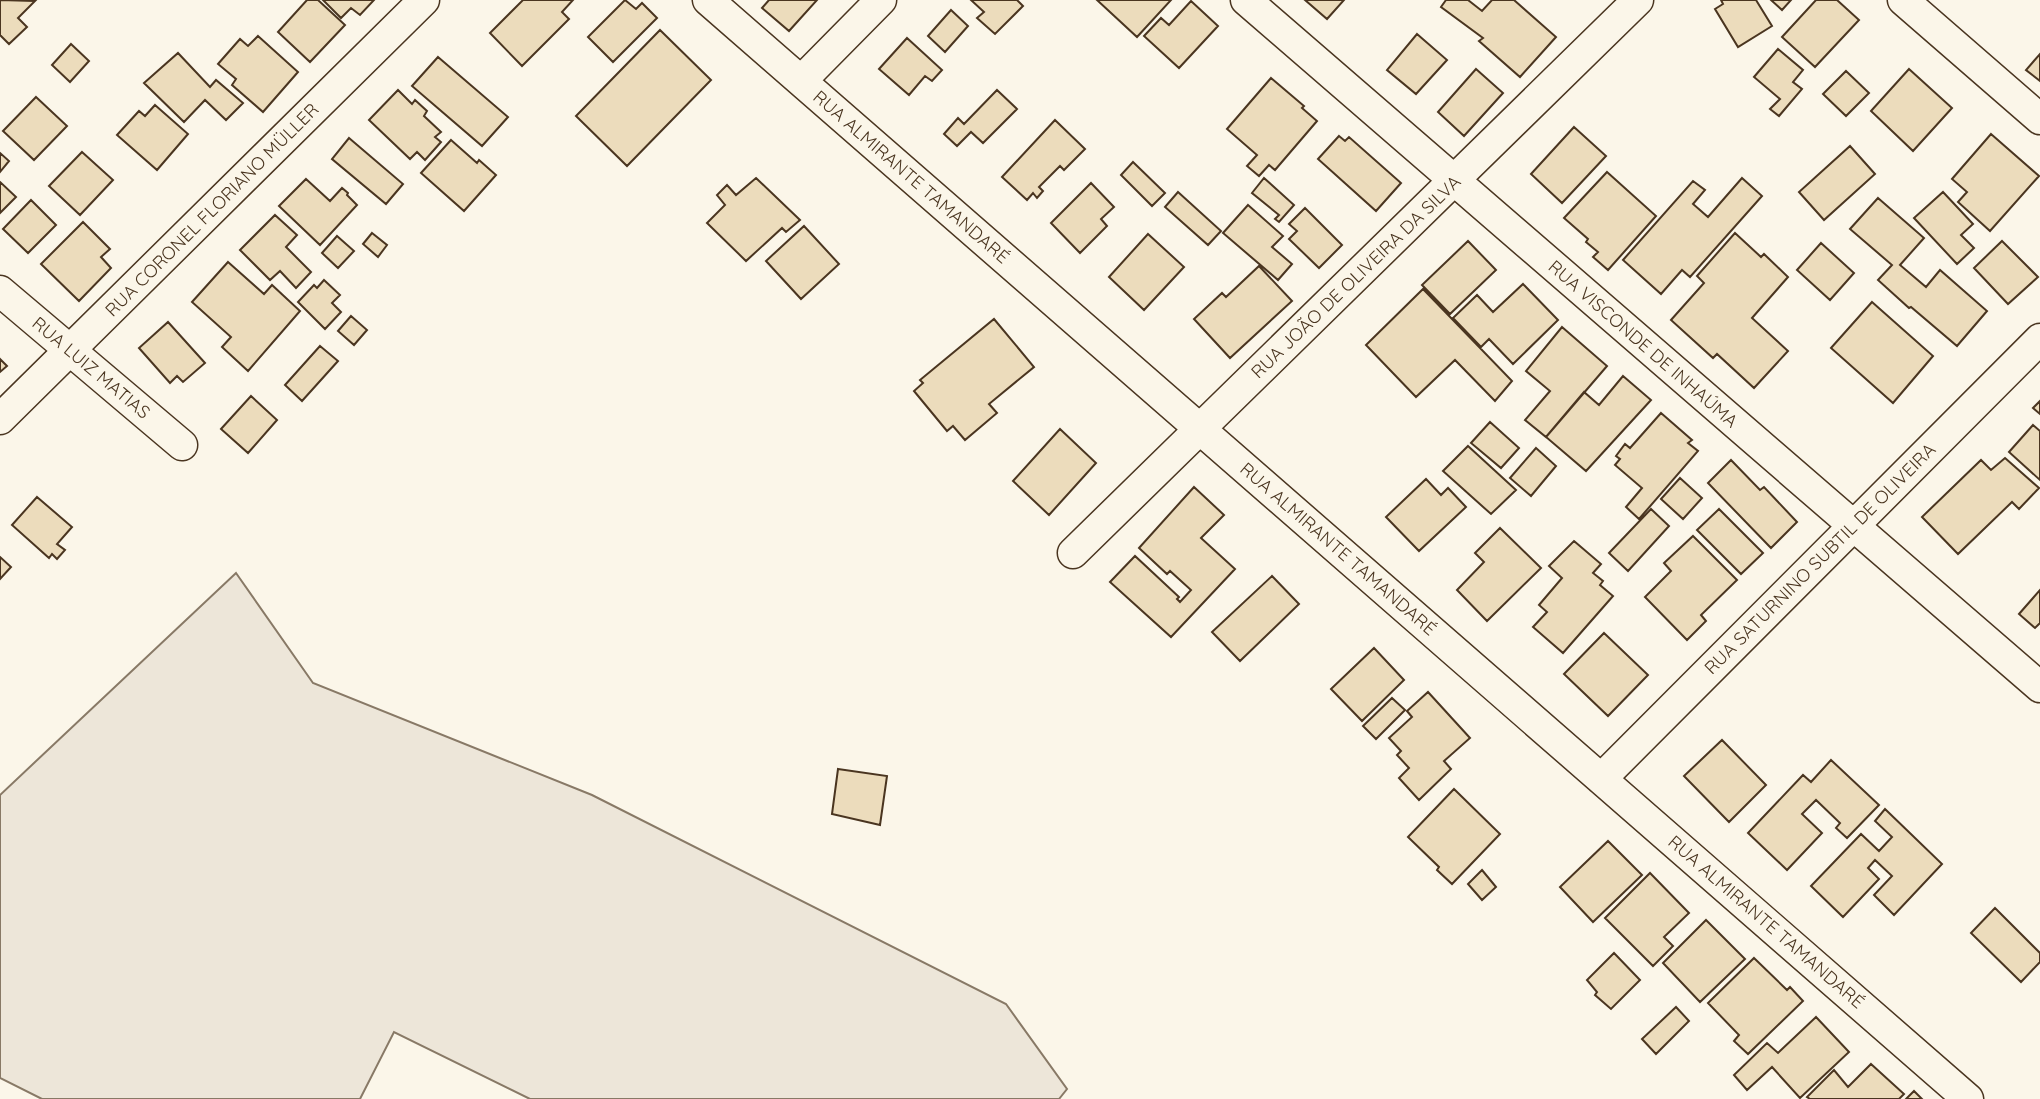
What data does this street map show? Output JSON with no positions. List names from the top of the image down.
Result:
{
  "streets": {
    "street": [
      "RUA ALMIRANTE TAMANDARÉ",
      "RUA CORONEL FLORIANO MÜLLER",
      "RUA JOÃO DE OLIVEIRA DA SILVA",
      "RUA VISCONDE DE INHAÚMA",
      "RUA LUIZ MATIAS",
      "RUA SATURNINO SUBTIL DE OLIVEIRA"
    ]
  },
  "crossings": [
    ["RUA ALMIRANTE TAMANDARÉ", "RUA JOÃO DE OLIVEIRA DA SILVA"],
    ["RUA ALMIRANTE TAMANDARÉ", "RUA SATURNINO SUBTIL DE OLIVEIRA"],
    ["RUA CORONEL FLORIANO MÜLLER", "RUA LUIZ MATIAS"],
    ["RUA JOÃO DE OLIVEIRA DA SILVA", "RUA VISCONDE DE INHAÚMA"],
    ["RUA VISCONDE DE INHAÚMA", "RUA SATURNINO SUBTIL DE OLIVEIRA"]
  ]
}
